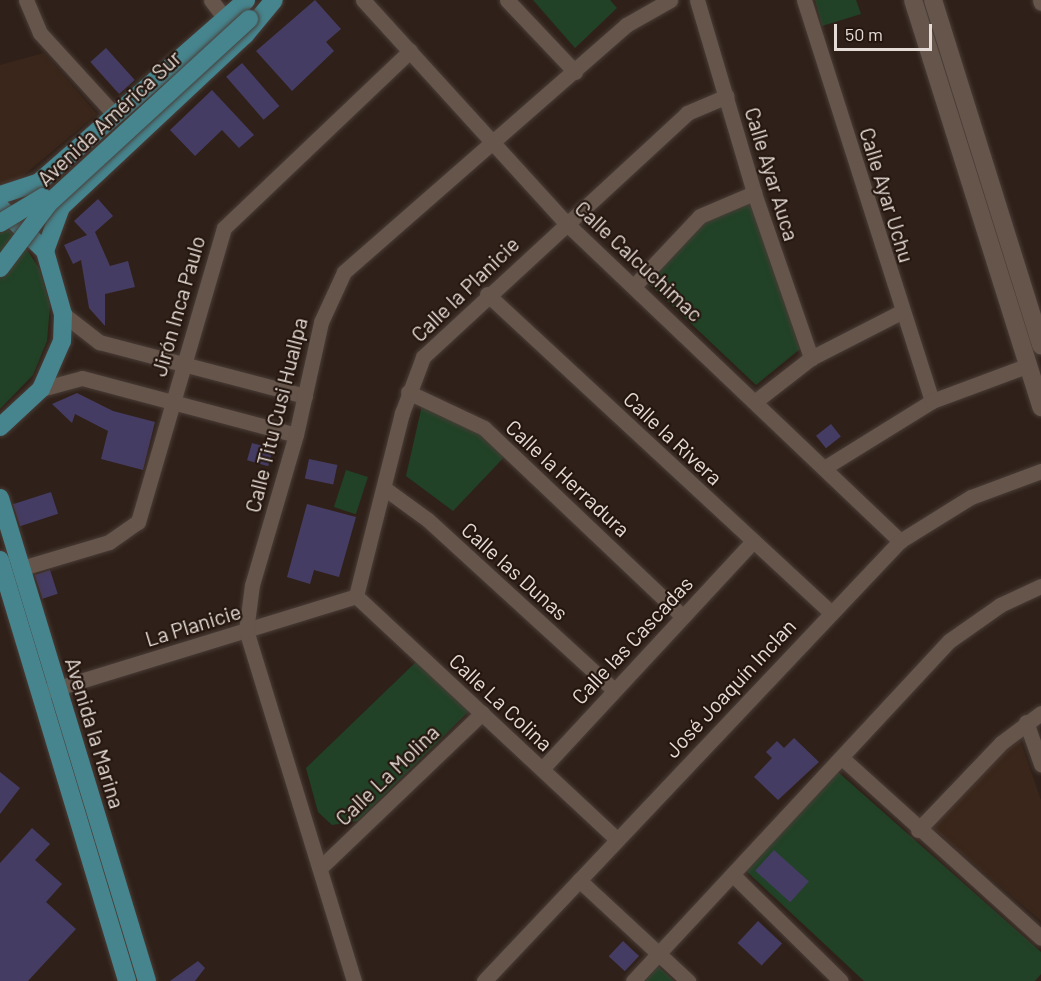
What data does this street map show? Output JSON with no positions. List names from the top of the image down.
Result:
{
  "streets": {
    "main road": ["Avenida América Sur", "Avenida la Marina"],
    "street": [
      "Calle Ayar Auca",
      "Calle Ayar Uchu",
      "Calle Calcuchimac",
      "Calle la Planicie",
      "Jirón Inca Paulo",
      "Calle Titu Cusi Huallpa",
      "Calle la Rivera",
      "Calle la Herradura",
      "Calle las Dunas",
      "La Planicie",
      "Calle las Cascadas",
      "José Joaquín Inclan",
      "Calle La Colina",
      "Calle La Molina"
    ]
  },
  "crossings": [
    ["Calle Ayar Auca", "Calle la Planicie"],
    ["Calle Calcuchimac", "Calle la Planicie"],
    ["Calle Calcuchimac", "Jirón Inca Paulo"],
    ["Calle Calcuchimac", "Calle Titu Cusi Huallpa"],
    ["Calle Calcuchimac", "José Joaquín Inclan"],
    ["Calle la Planicie", "Calle la Rivera"],
    ["Calle la Planicie", "Calle la Herradura"],
    ["Calle la Planicie", "Calle las Dunas"],
    ["Calle la Planicie", "La Planicie"],
    ["Calle la Planicie", "Calle La Colina"],
    ["Jirón Inca Paulo", "Avenida la Marina"],
    ["Calle Titu Cusi Huallpa", "La Planicie"],
    ["Calle Titu Cusi Huallpa", "Calle La Molina"],
    ["Calle la Rivera", "Calle las Cascadas"],
    ["Calle la Rivera", "José Joaquín Inclan"],
    ["Calle la Herradura", "Calle las Cascadas"],
    ["Calle las Dunas", "Calle las Cascadas"],
    ["La Planicie", "Calle La Colina"],
    ["La Planicie", "Avenida la Marina"],
    ["Calle las Cascadas", "Calle La Colina"],
    ["José Joaquín Inclan", "Calle La Colina"],
    ["Calle La Colina", "Calle La Molina"]
  ],
  "scale_bar": "50 m"
}
